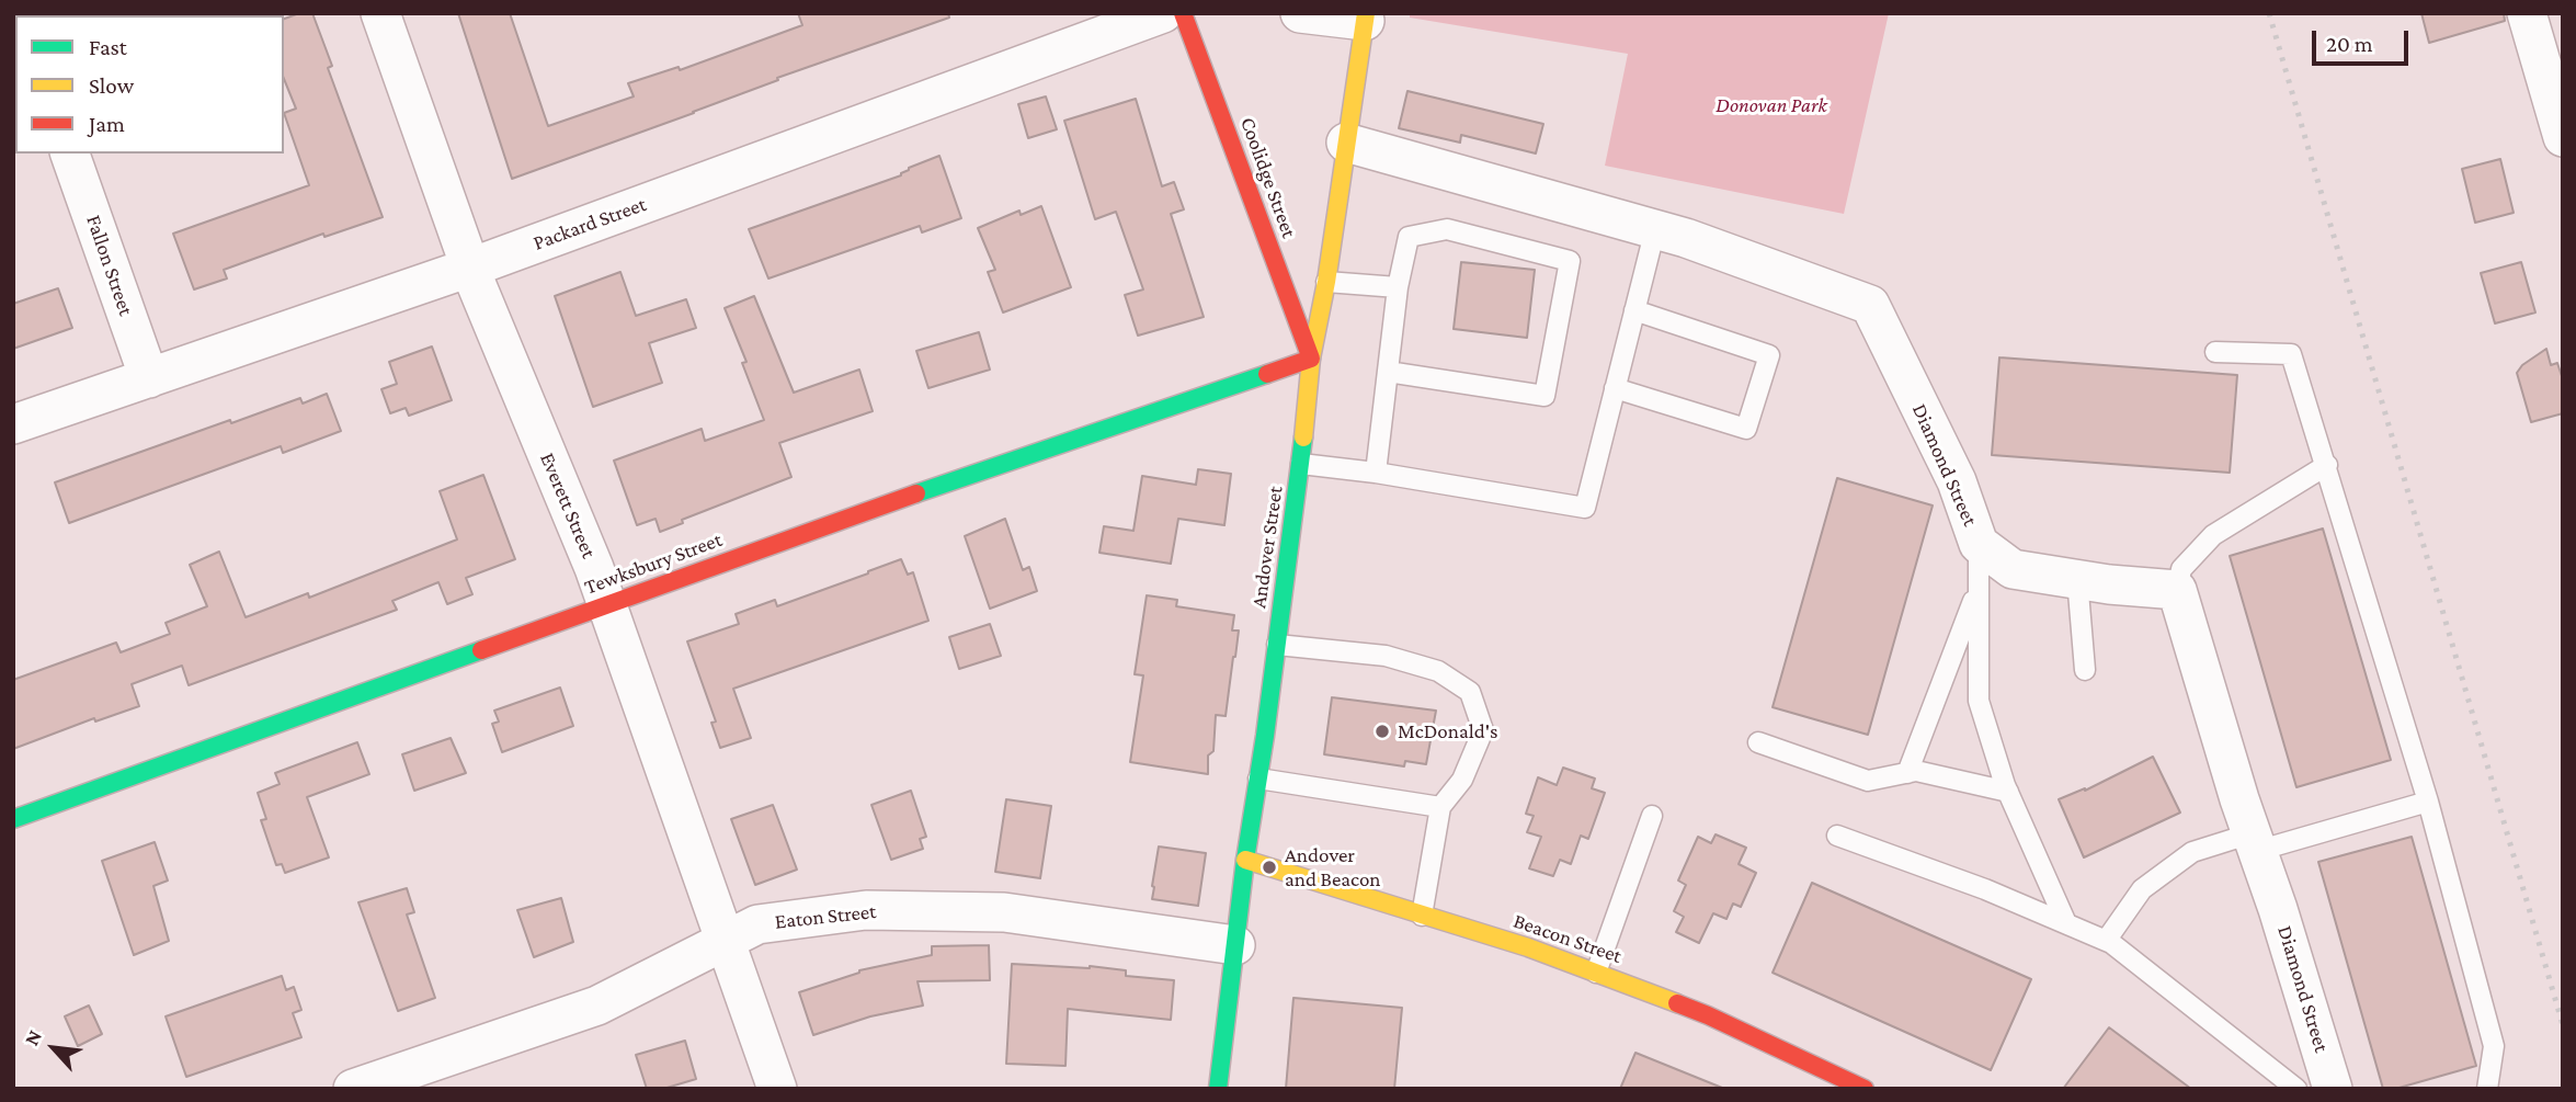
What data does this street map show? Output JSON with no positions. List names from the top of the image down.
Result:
{
  "streets": {
    "main road": [
      "Coolidge Street",
      "Andover Street",
      "Tewksbury Street",
      "Beacon Street"
    ],
    "street": [
      "Packard Street",
      "Fallon Street",
      "Diamond Street",
      "Everett Street",
      "Eaton Street"
    ]
  },
  "crossings": [
    ["Coolidge Street", "Andover Street"],
    ["Coolidge Street", "Tewksbury Street"],
    ["Packard Street", "Fallon Street"],
    ["Packard Street", "Everett Street"],
    ["Diamond Street", "Andover Street"],
    ["Everett Street", "Tewksbury Street"],
    ["Everett Street", "Eaton Street"],
    ["Andover Street", "Tewksbury Street"],
    ["Andover Street", "Eaton Street"],
    ["Andover Street", "Beacon Street"]
  ],
  "parks": ["Donovan Park"],
  "places": ["McDonald's", "Andover and Beacon"],
  "legend": ["Fast", "Slow", "Jam"],
  "scale_bar": "20 m",
  "north": "top left"
}
